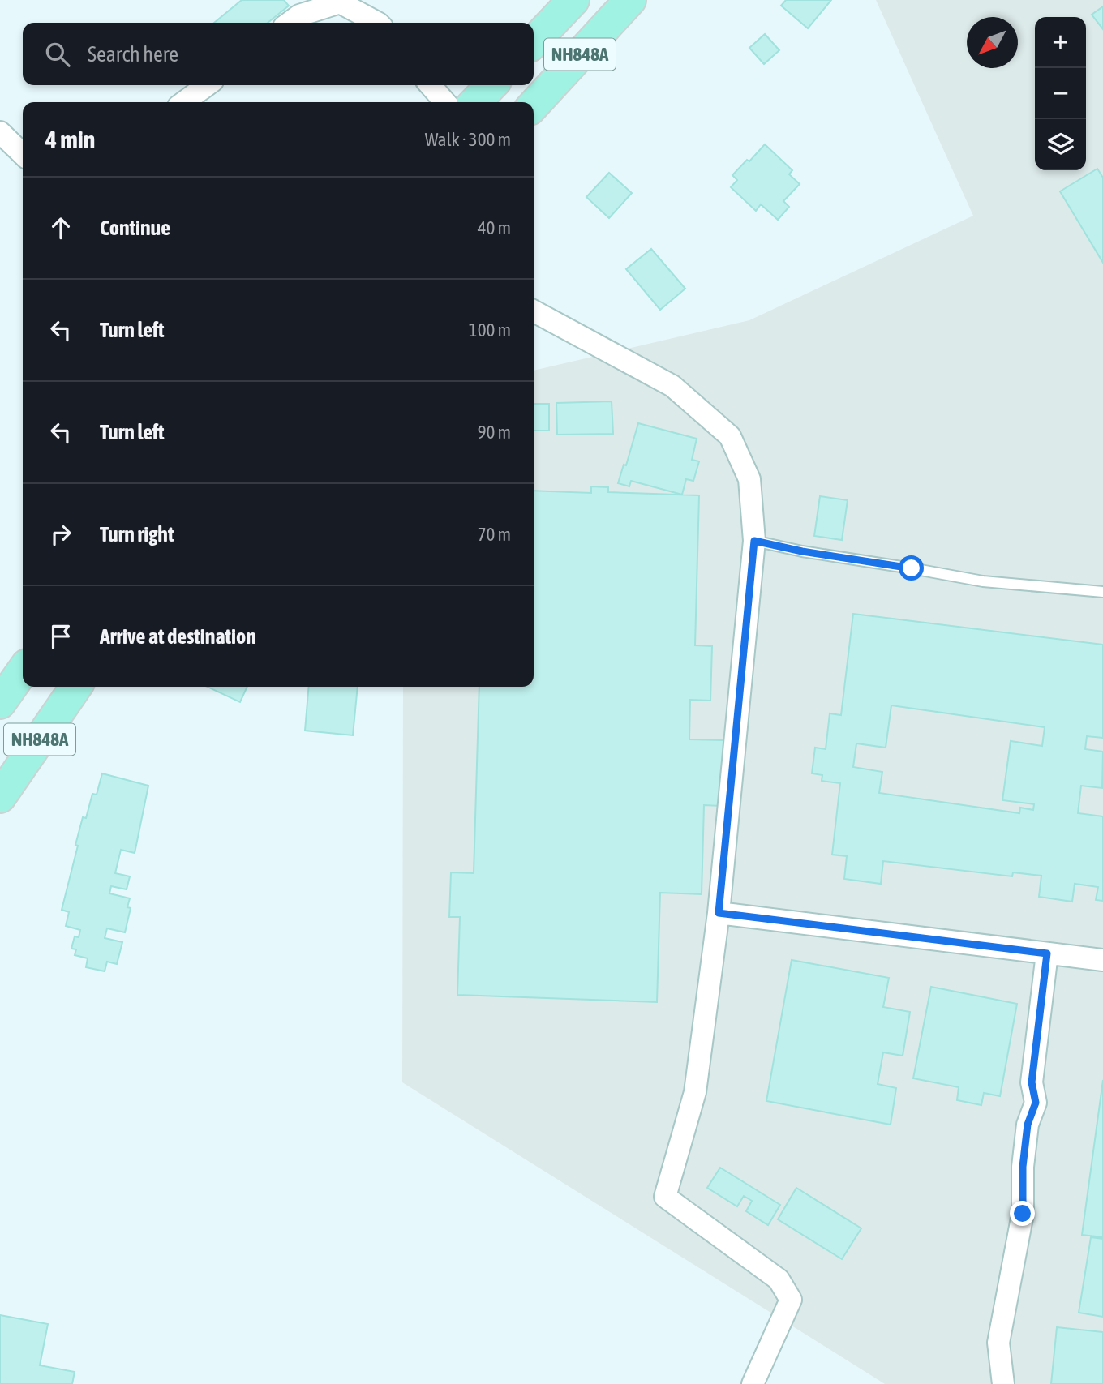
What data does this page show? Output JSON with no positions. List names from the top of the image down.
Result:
{
  "streets": {
    "highway": ["NH848A"]
  },
  "north": "bottom left",
  "page": {
    "map_buttons": ["+", "−"],
    "search": "Search here",
    "heading": ["4 min", "Walk · 300 m"],
    "list": [
      ["Continue", "40 m"],
      ["Turn left", "100 m"],
      ["Turn left", "90 m"],
      ["Turn right", "70 m"],
      "Arrive at destination"
    ]
  }
}
